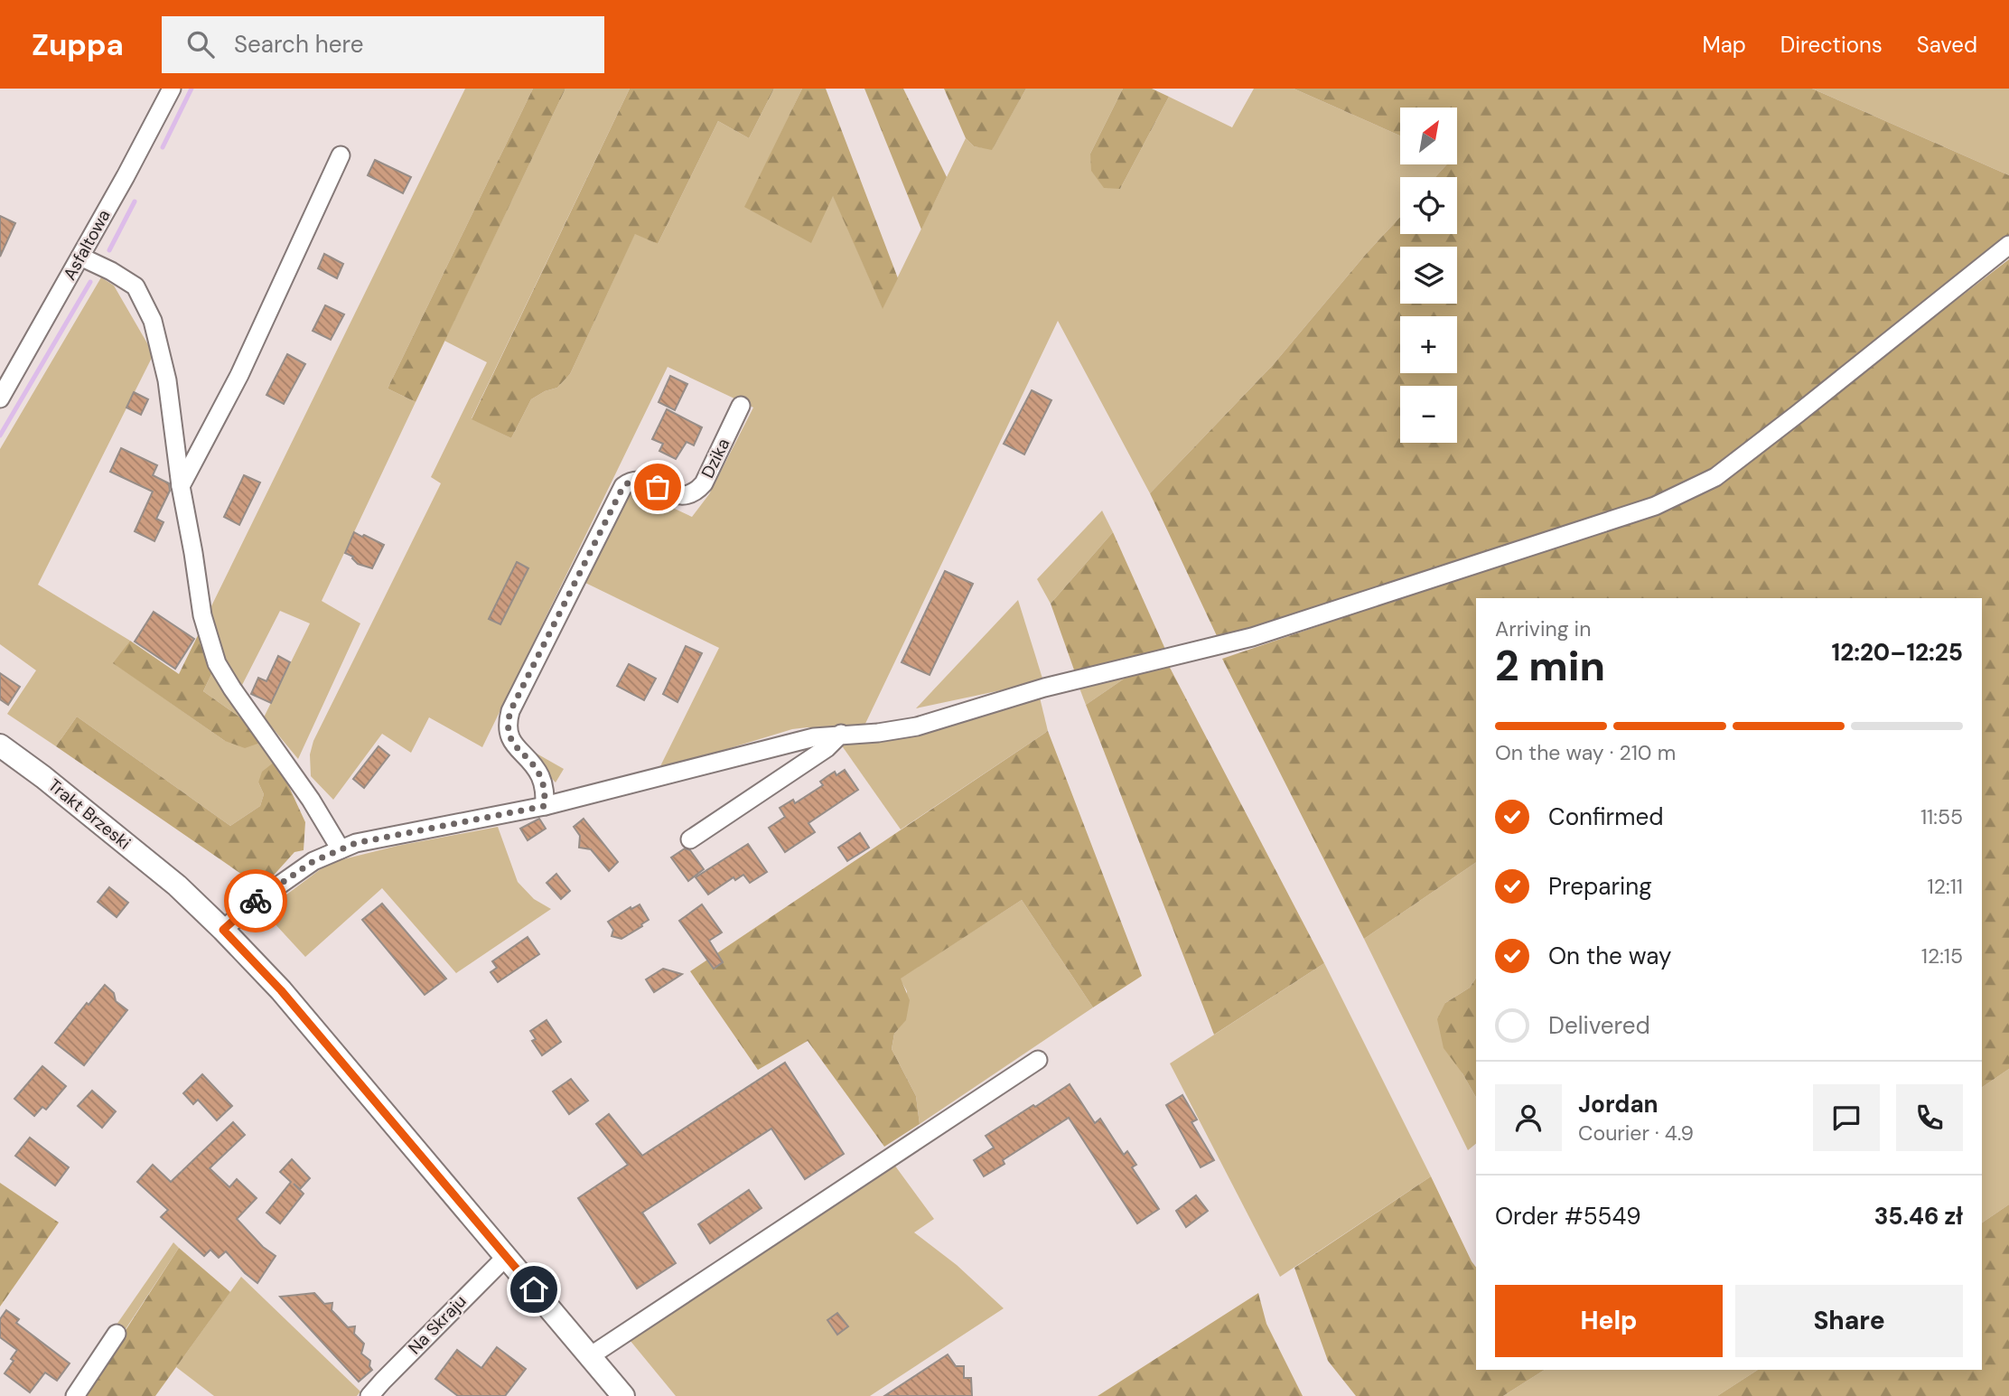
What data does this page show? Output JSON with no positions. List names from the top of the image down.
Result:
{
  "streets": {
    "main road": ["Trakt Brzeski"],
    "street": ["Asfaltowa", "Dzika", "Na Skraju"]
  },
  "crossings": [
    ["Trakt Brzeski", "Na Skraju"]
  ],
  "north": "top right",
  "page": {
    "header": "Zuppa",
    "search": "Search here",
    "nav": ["Map", "Directions", "Saved"],
    "map_buttons": ["+", "−"],
    "heading": ["2 min", "Arriving in", "12:20–12:25"],
    "panel": [
      "Jordan",
      "Courier · 4.9",
      "Order #5549",
      "35.46 zł"
    ],
    "bar": "On the way · 210 m",
    "list": [
      ["Confirmed", "11:55"],
      ["Preparing", "12:11"],
      ["On the way", "12:15"],
      "Delivered"
    ],
    "buttons": ["Help", "Share"]
  }
}
